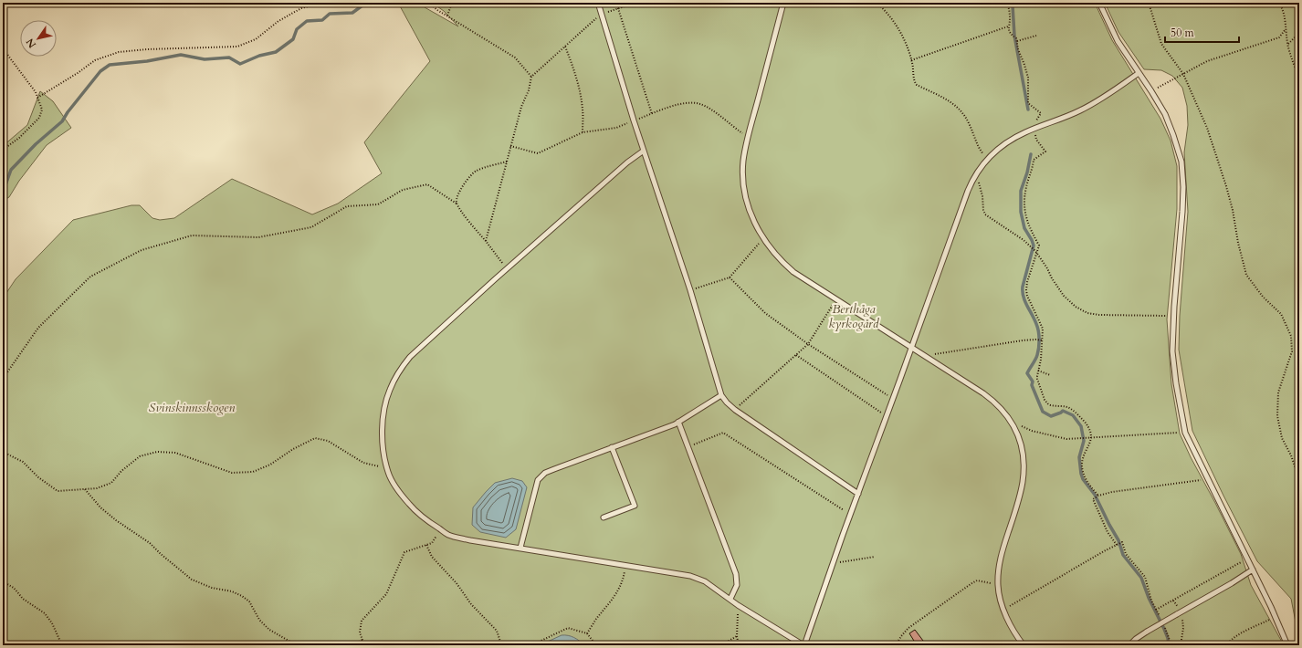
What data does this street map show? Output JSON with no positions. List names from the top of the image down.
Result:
{
  "parks": ["Berthåga kyrkogård", "Svinskinnsskogen"],
  "scale_bar": "50 m",
  "north": "bottom left"
}
